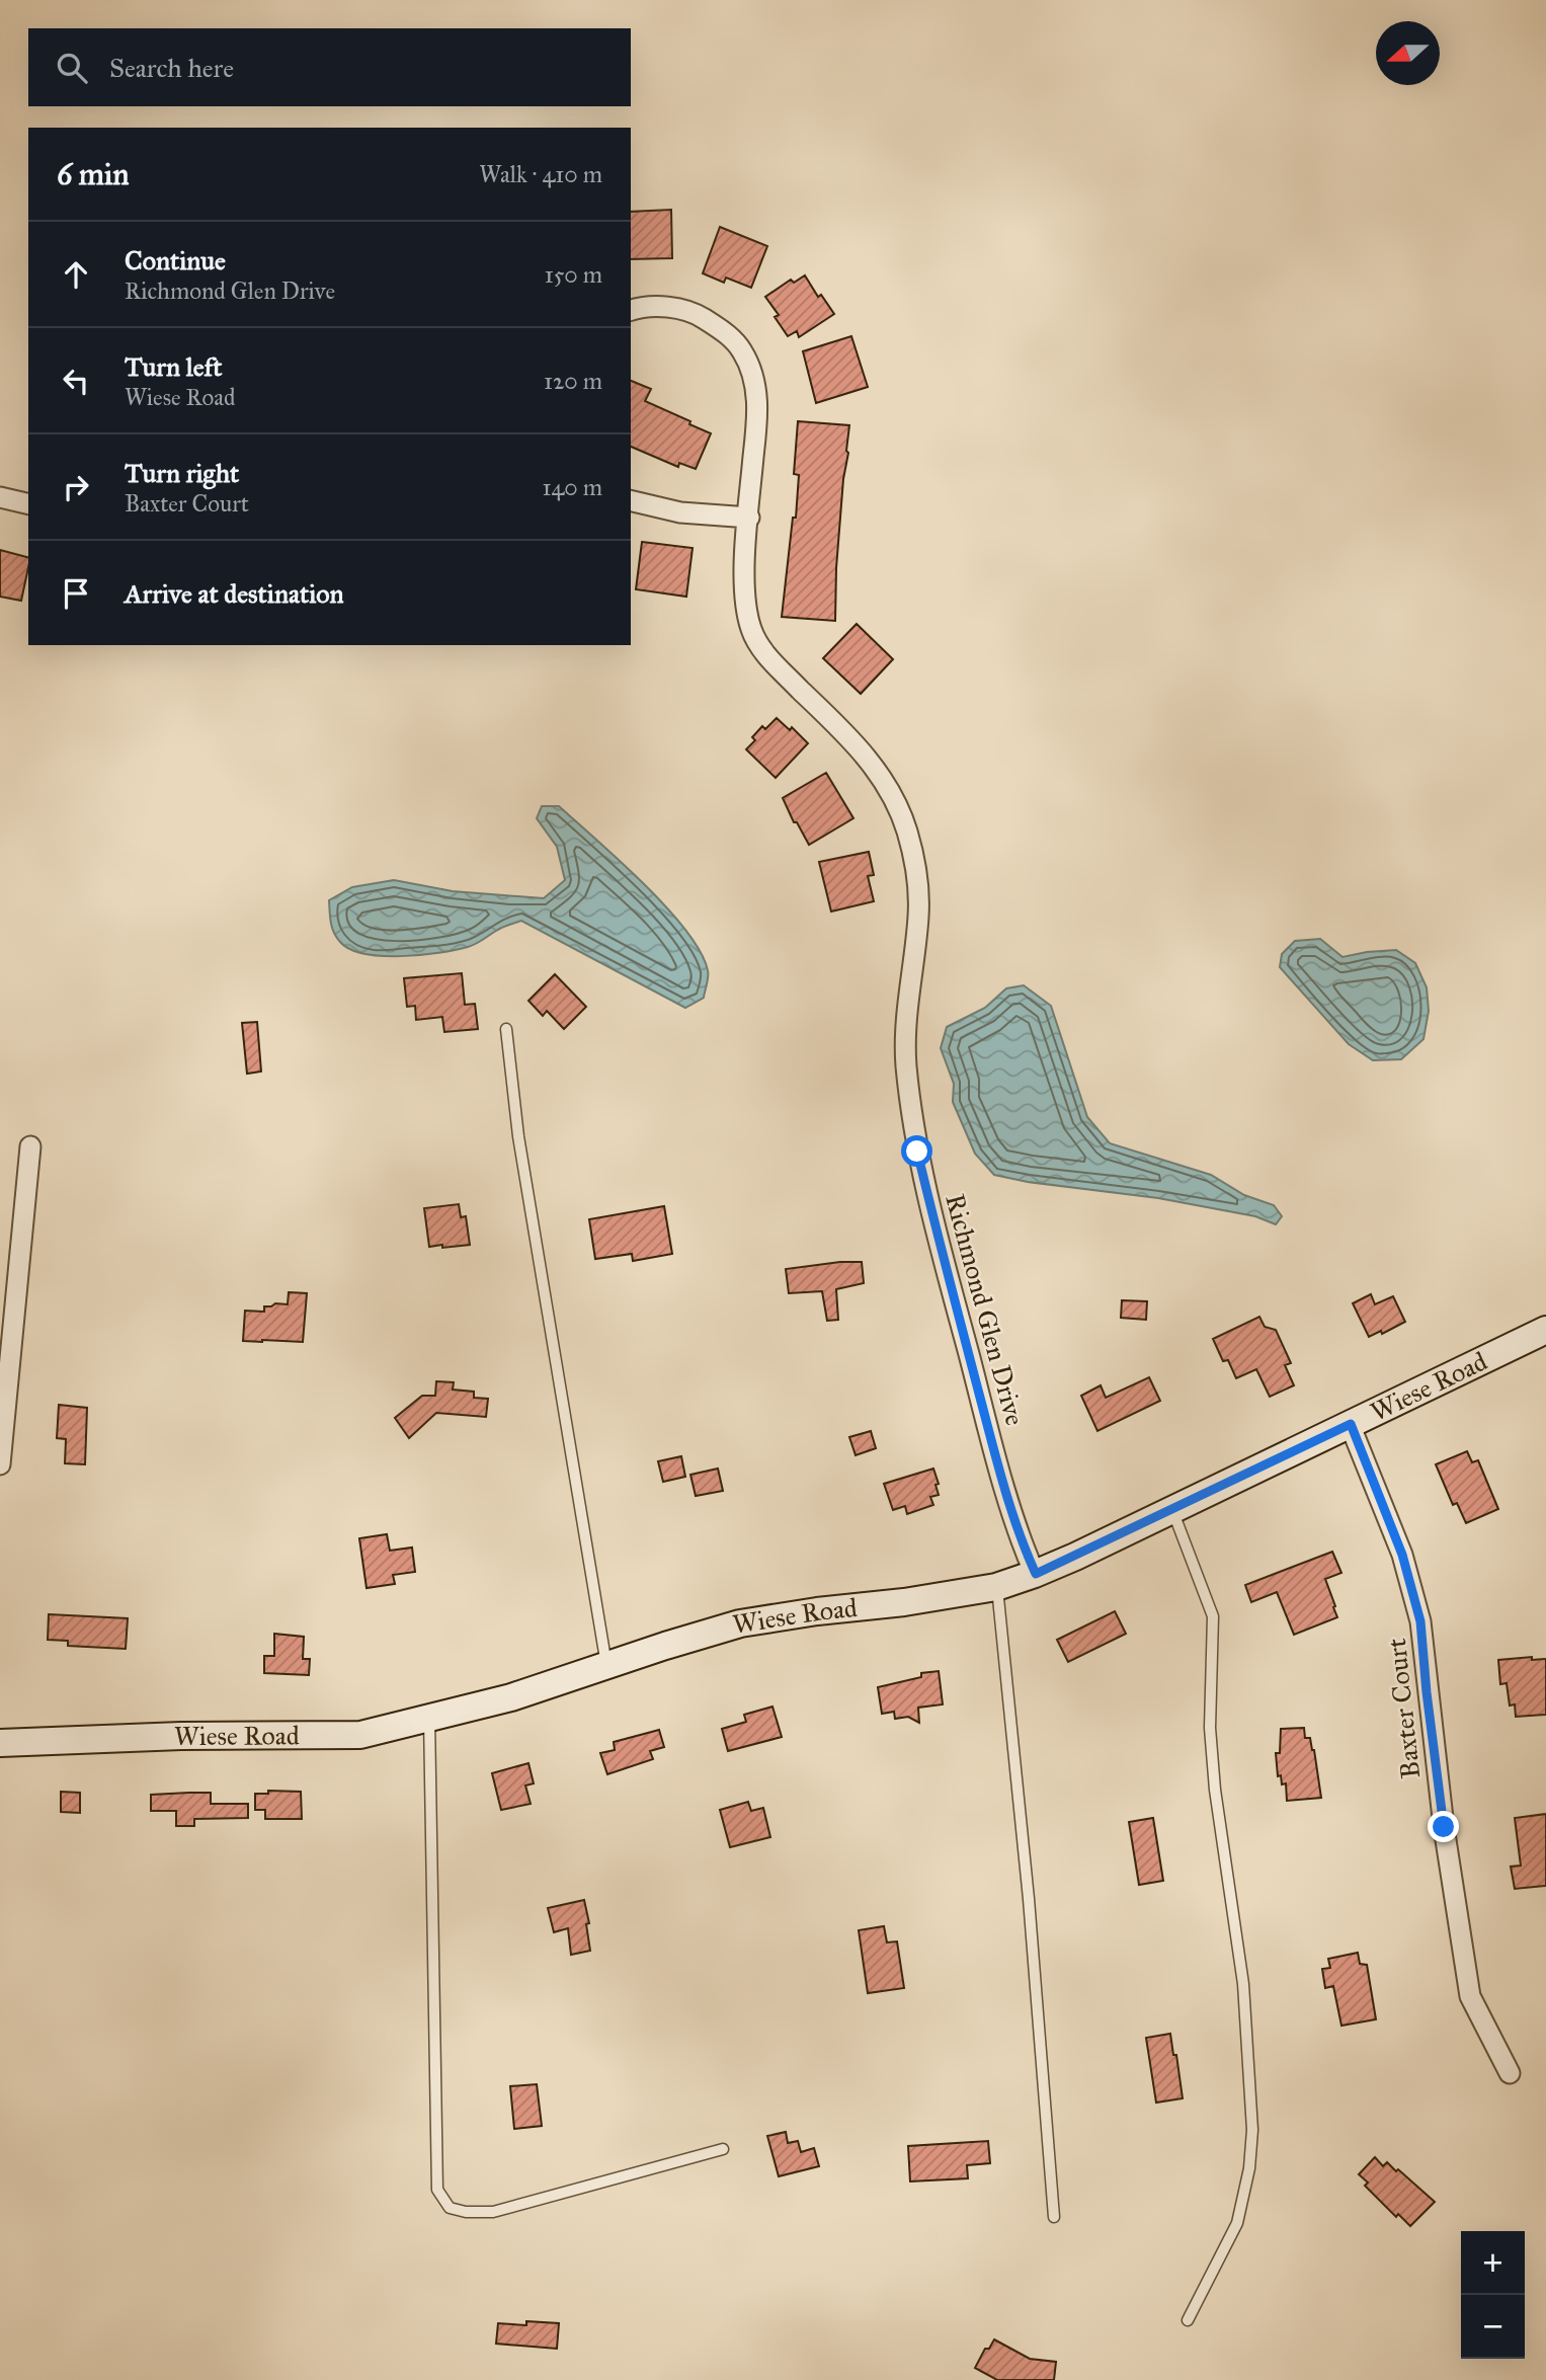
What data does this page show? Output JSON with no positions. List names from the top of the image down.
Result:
{
  "streets": {
    "street": ["Richmond Glen Drive", "Wiese Road", "Baxter Court"]
  },
  "crossings": [
    ["Richmond Glen Drive", "Wiese Road"],
    ["Wiese Road", "Baxter Court"]
  ],
  "north": "left",
  "page": {
    "search": "Search here",
    "heading": ["6 min", "Walk · 410 m"],
    "list": [
      ["Continue", "Richmond Glen Drive", "150 m"],
      ["Turn left", "Wiese Road", "120 m"],
      ["Turn right", "Baxter Court", "140 m"],
      "Arrive at destination"
    ],
    "map_buttons": ["+", "−"]
  }
}
